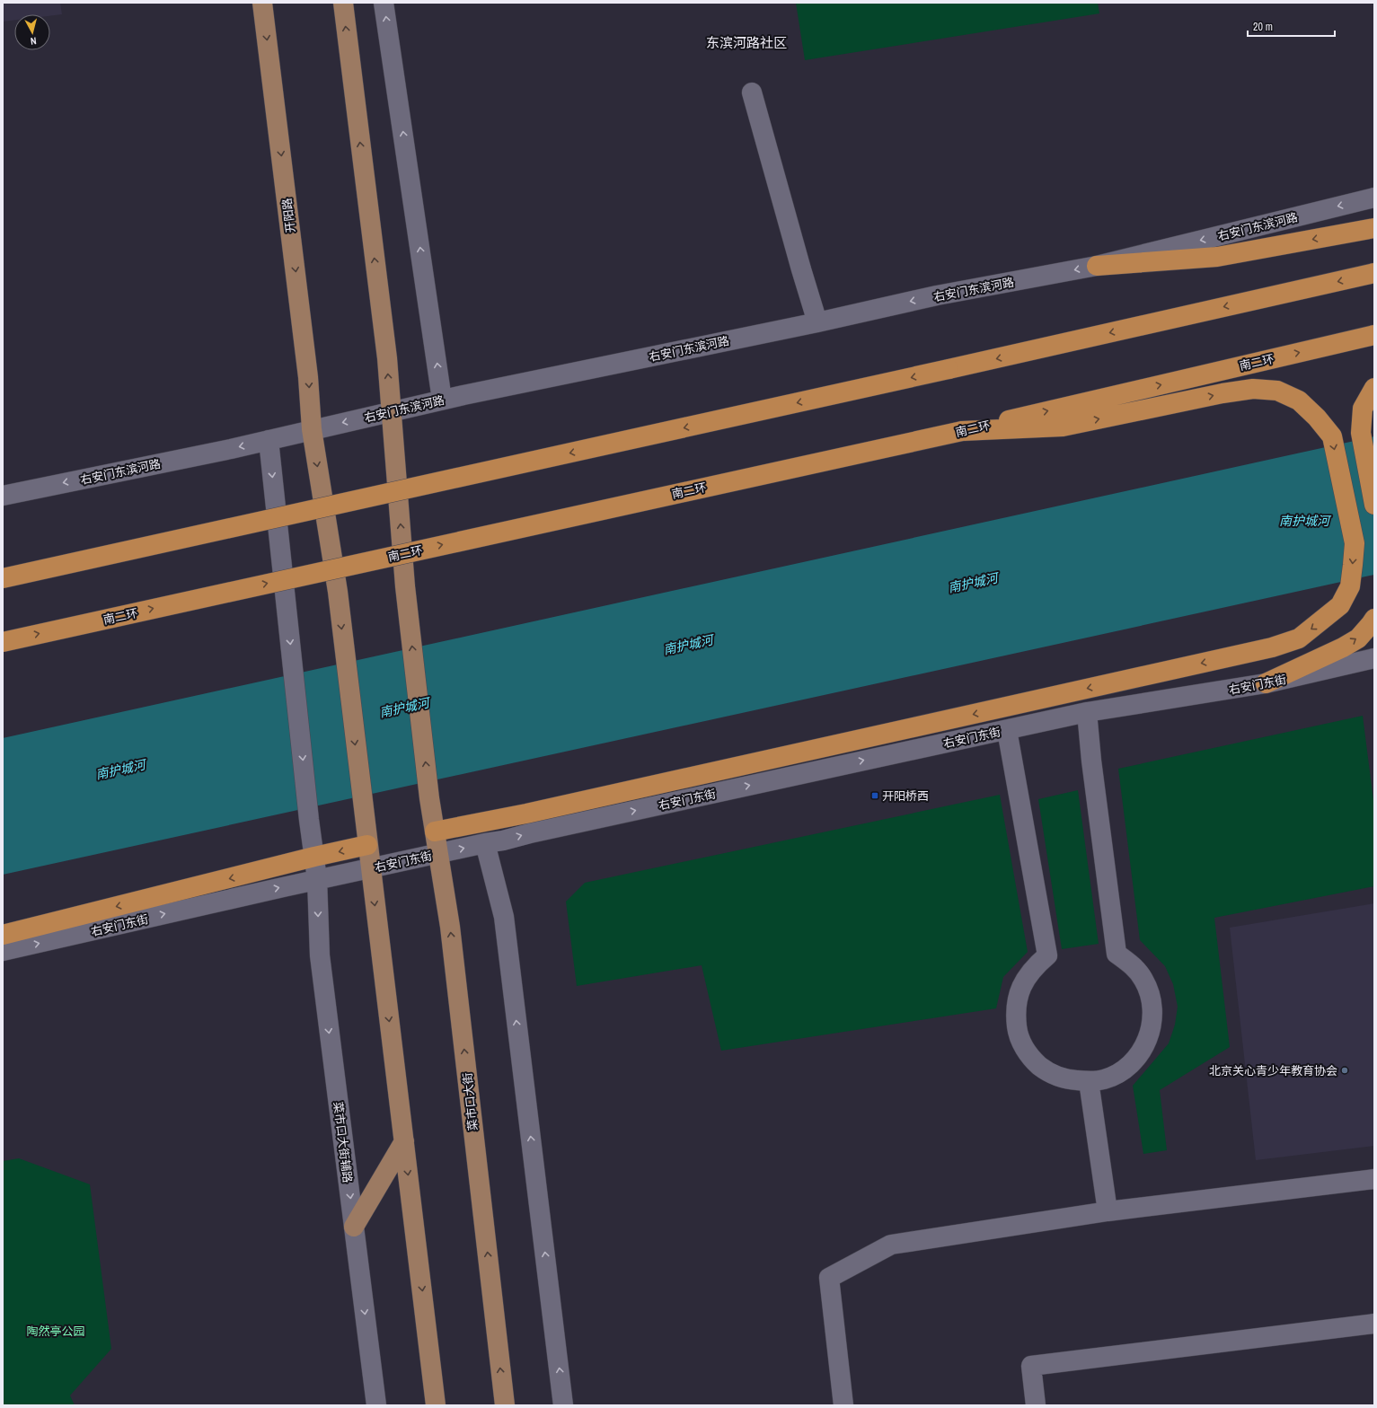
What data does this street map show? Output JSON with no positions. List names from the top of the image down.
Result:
{
  "streets": {
    "highway": ["南二环"],
    "main road": ["开阳路", "菜市口大街"],
    "street": ["右安门东滨河路", "右安门东街", "菜市口大街辅路"]
  },
  "crossings": [
    ["开阳路", "右安门东滨河路"],
    ["右安门东滨河路", "菜市口大街"],
    ["右安门东滨河路", "菜市口大街辅路"],
    ["右安门东街", "菜市口大街"],
    ["右安门东街", "菜市口大街辅路"]
  ],
  "one_way": ["右安门东滨河路", "右安门东街", "菜市口大街辅路"],
  "districts": ["东滨河路社区"],
  "water": ["南护城河"],
  "parks": ["陶然亭公园"],
  "places": {
    "transit": ["开阳桥西"],
    "other": ["北京关心青少年教育协会"]
  },
  "scale_bar": "20 m",
  "north": "bottom"
}
